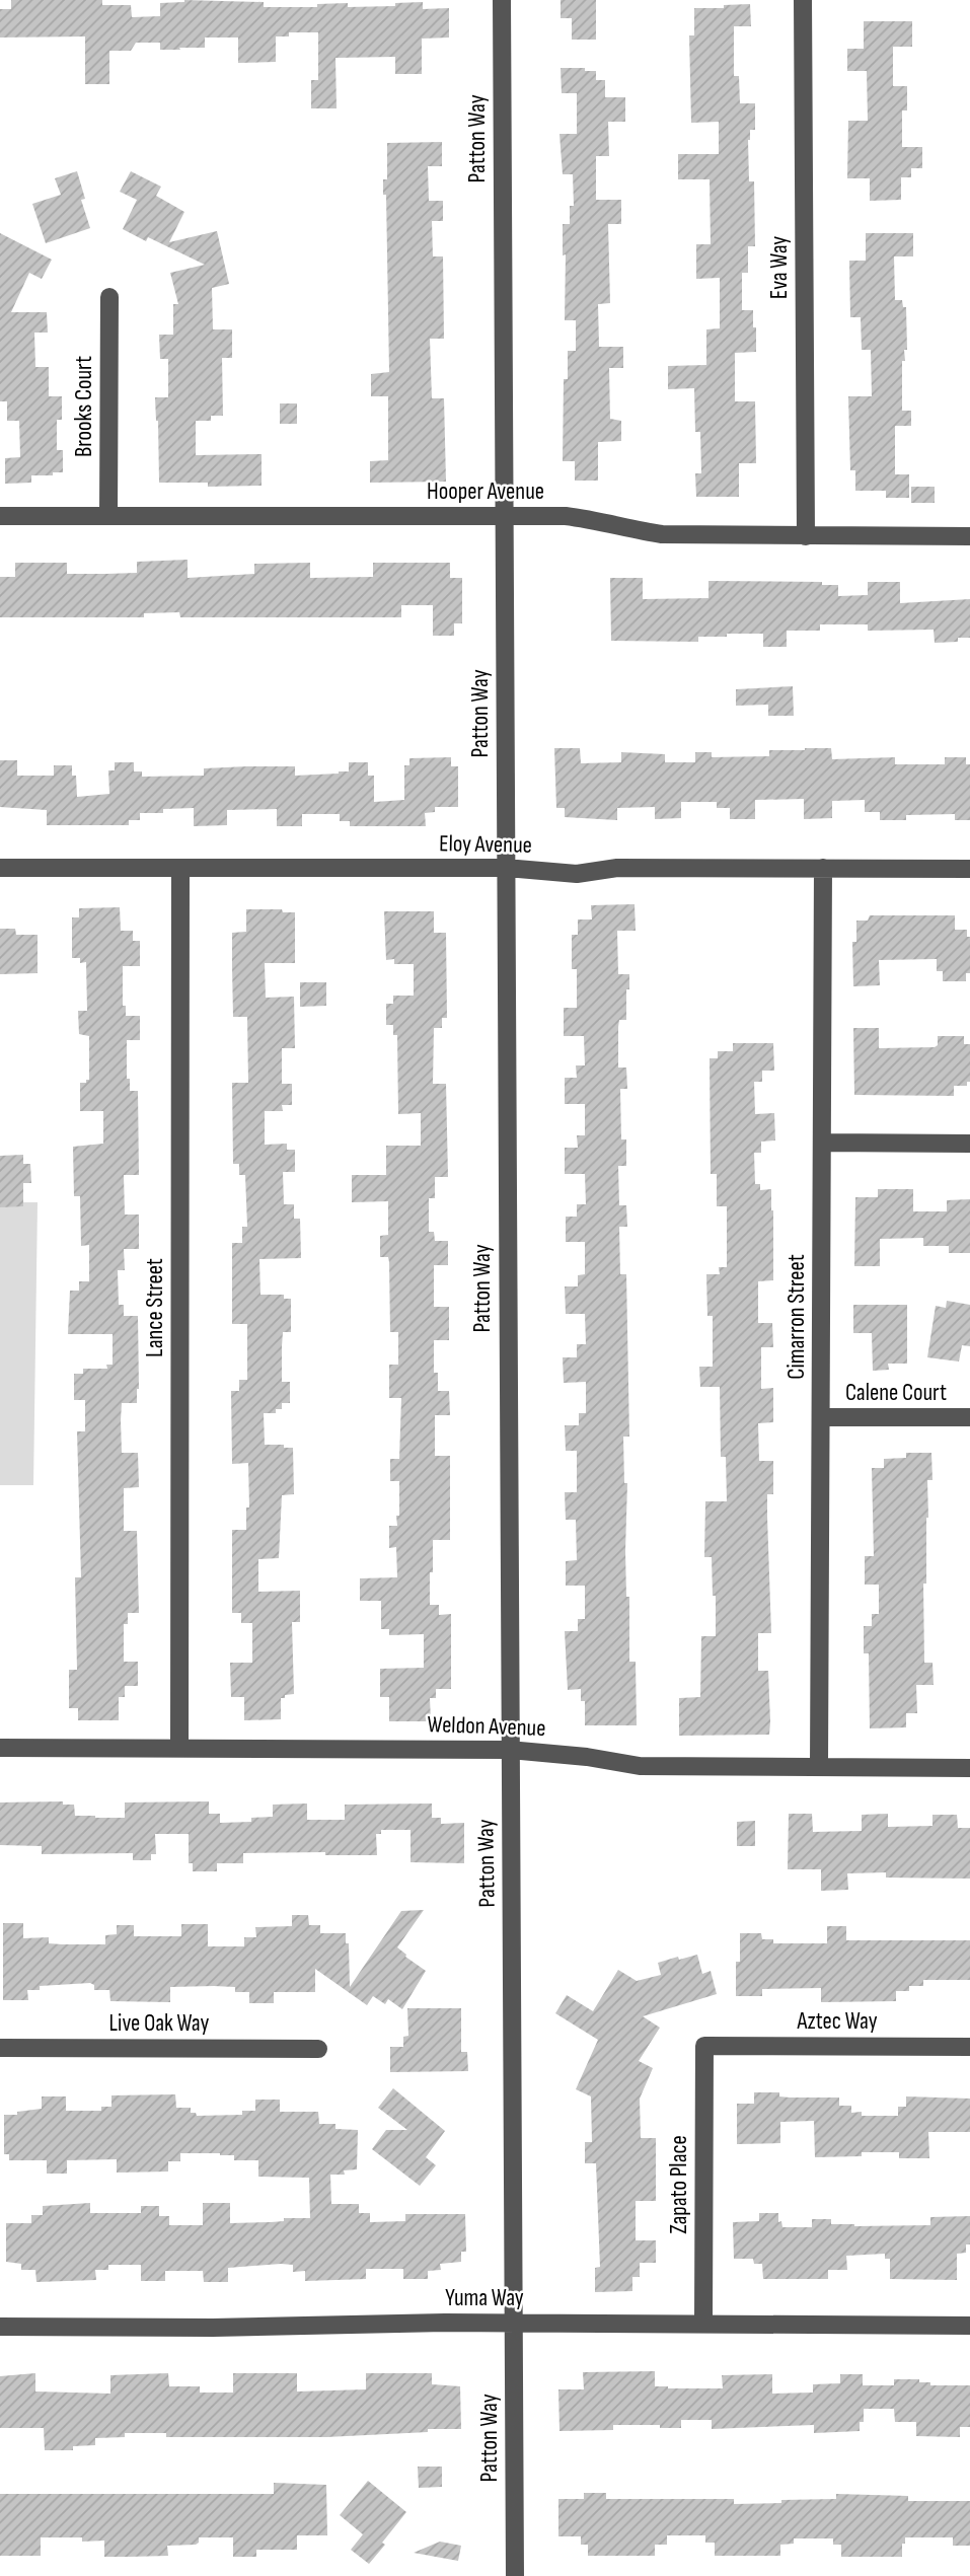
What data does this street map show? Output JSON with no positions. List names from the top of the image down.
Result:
{
  "streets": {
    "street": [
      "Patton Way",
      "Eva Way",
      "Brooks Court",
      "Hooper Avenue",
      "Eloy Avenue",
      "Lance Street",
      "Cimarron Street",
      "Calene Court",
      "Weldon Avenue",
      "Aztec Way",
      "Live Oak Way",
      "Zapato Place",
      "Yuma Way"
    ]
  },
  "crossings": [
    ["Patton Way", "Hooper Avenue"],
    ["Patton Way", "Eloy Avenue"],
    ["Patton Way", "Weldon Avenue"],
    ["Patton Way", "Yuma Way"],
    ["Eva Way", "Hooper Avenue"],
    ["Brooks Court", "Hooper Avenue"],
    ["Eloy Avenue", "Lance Street"],
    ["Eloy Avenue", "Cimarron Street"],
    ["Lance Street", "Weldon Avenue"],
    ["Cimarron Street", "Calene Court"],
    ["Cimarron Street", "Weldon Avenue"],
    ["Aztec Way", "Zapato Place"],
    ["Zapato Place", "Yuma Way"]
  ]
}
